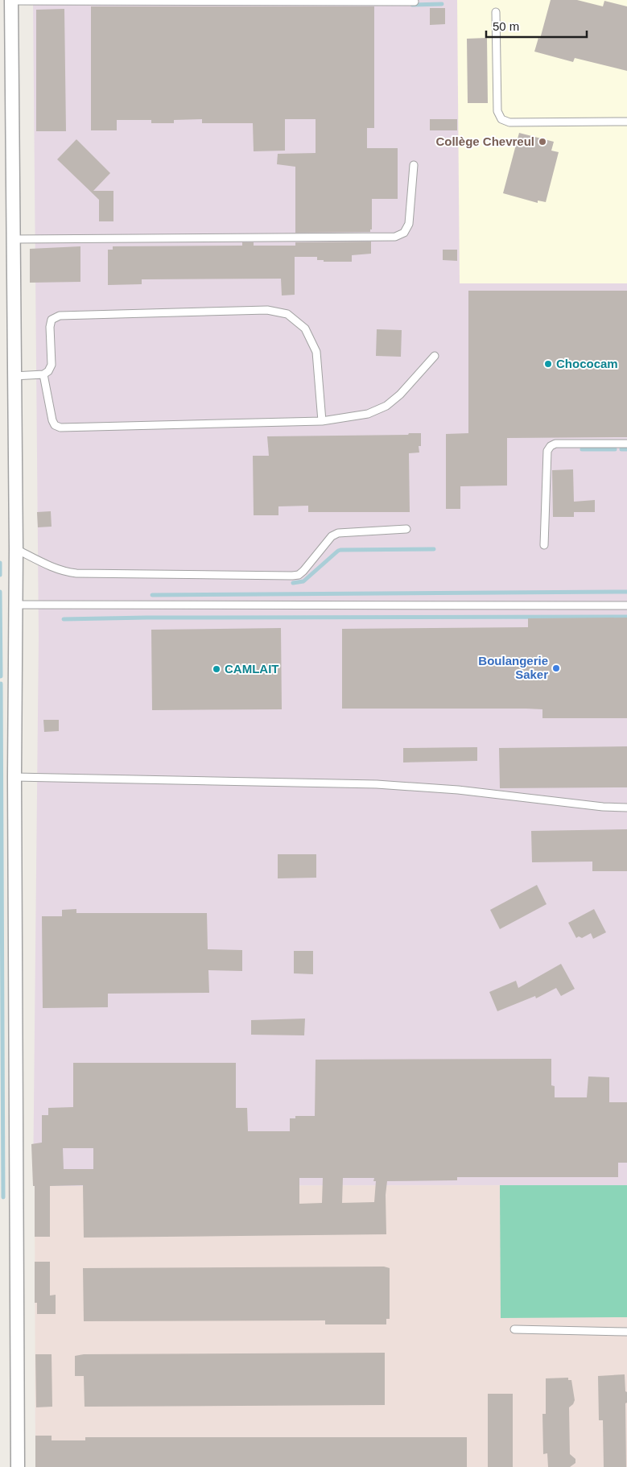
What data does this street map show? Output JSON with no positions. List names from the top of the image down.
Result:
{
  "places": [
    "Collège Chevreul",
    "Chococam",
    "Boulangerie Saker",
    "CAMLAIT"
  ],
  "scale_bar": "50 m"
}
